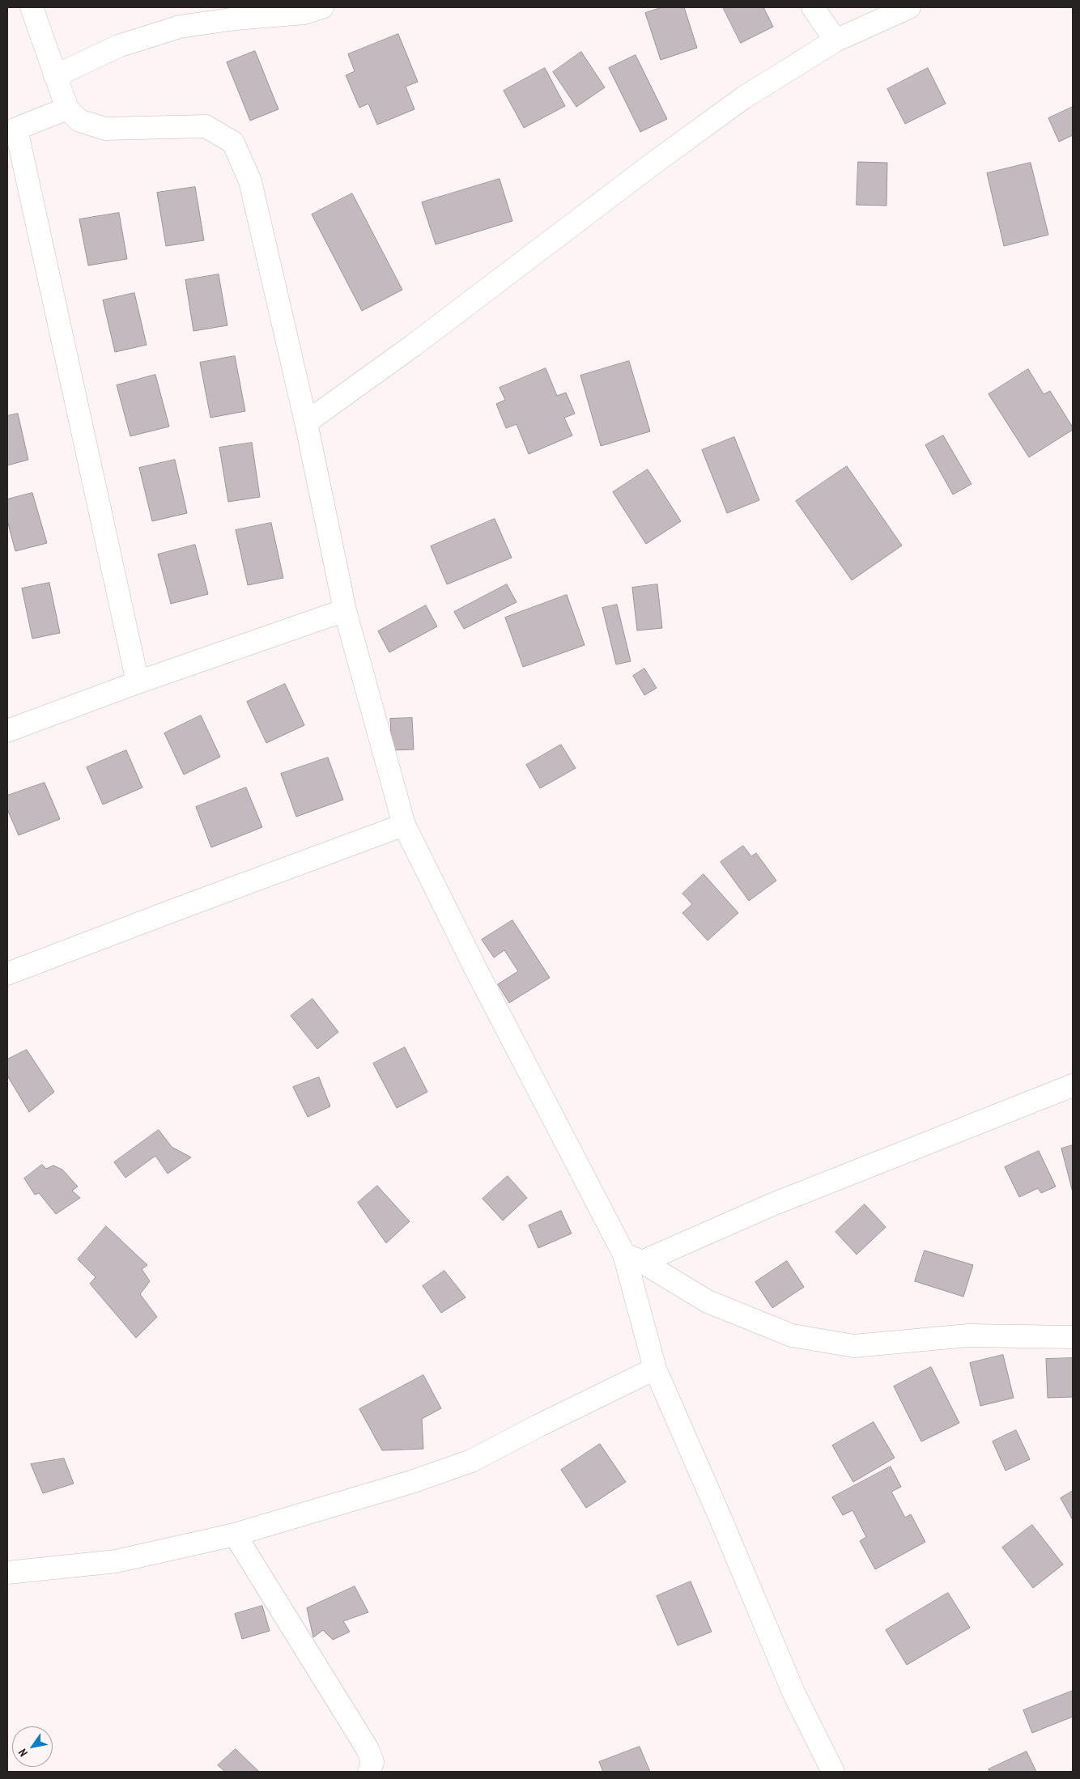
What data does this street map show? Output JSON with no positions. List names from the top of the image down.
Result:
{
  "north": "bottom left"
}
